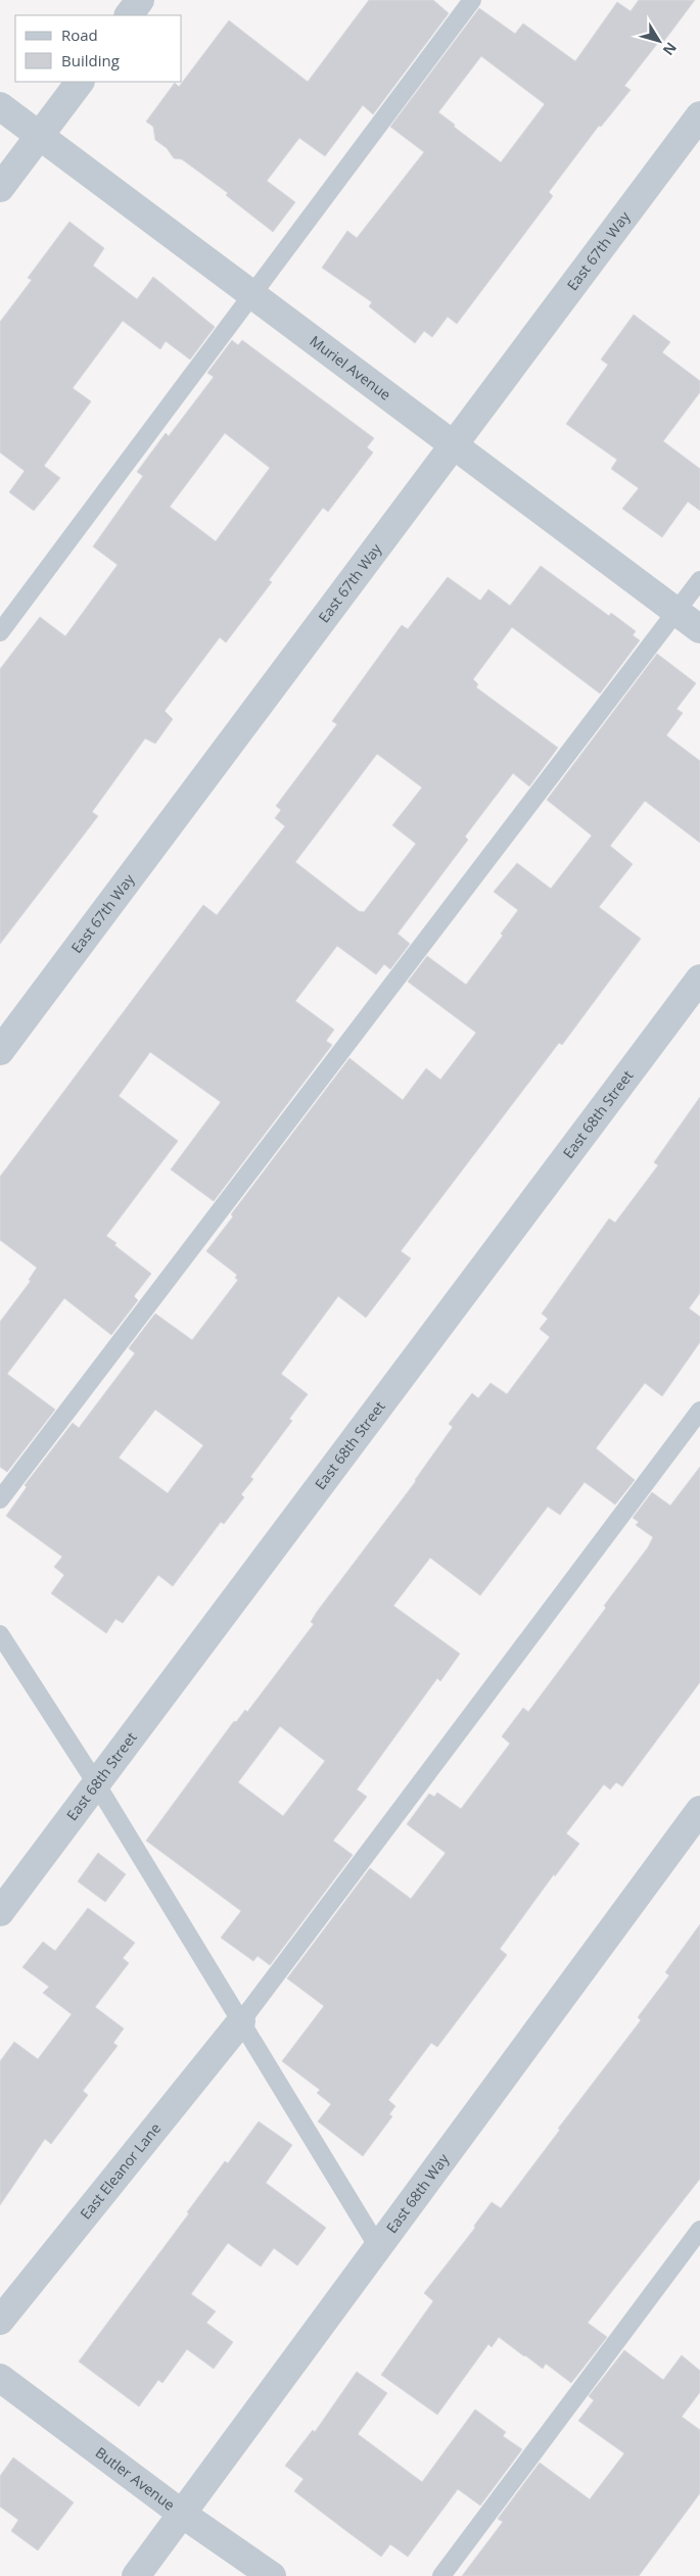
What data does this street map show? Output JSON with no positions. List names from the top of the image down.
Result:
{
  "streets": {
    "street": [
      "East 67th Way",
      "Muriel Avenue",
      "East 68th Street",
      "East Eleanor Lane",
      "East 68th Way",
      "Butler Avenue"
    ]
  },
  "crossings": [
    ["East 67th Way", "Muriel Avenue"],
    ["East 68th Way", "Butler Avenue"]
  ],
  "legend": ["Road", "Building"],
  "north": "bottom right"
}
